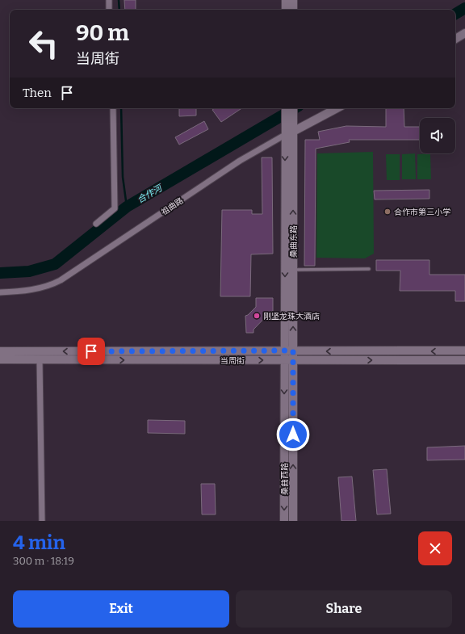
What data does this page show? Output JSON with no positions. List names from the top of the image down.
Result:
{
  "streets": {
    "main road": [
      "祖曲路",
      "桑曲东路",
      "当周街",
      "桑曲西路"
    ]
  },
  "crossings": [
    ["祖曲路", "桑曲东路"],
    ["桑曲东路", "当周街"],
    ["桑曲东路", "桑曲西路"],
    ["当周街", "桑曲西路"]
  ],
  "water": ["合作河"],
  "places": ["合作市第三小学", "刚坚龙珠大酒店"],
  "page": {
    "turn": ["90 m", "当周街"],
    "then": "Then",
    "heading": ["4 min", "300 m · 18:19"],
    "buttons": ["Exit", "Share"]
  }
}
